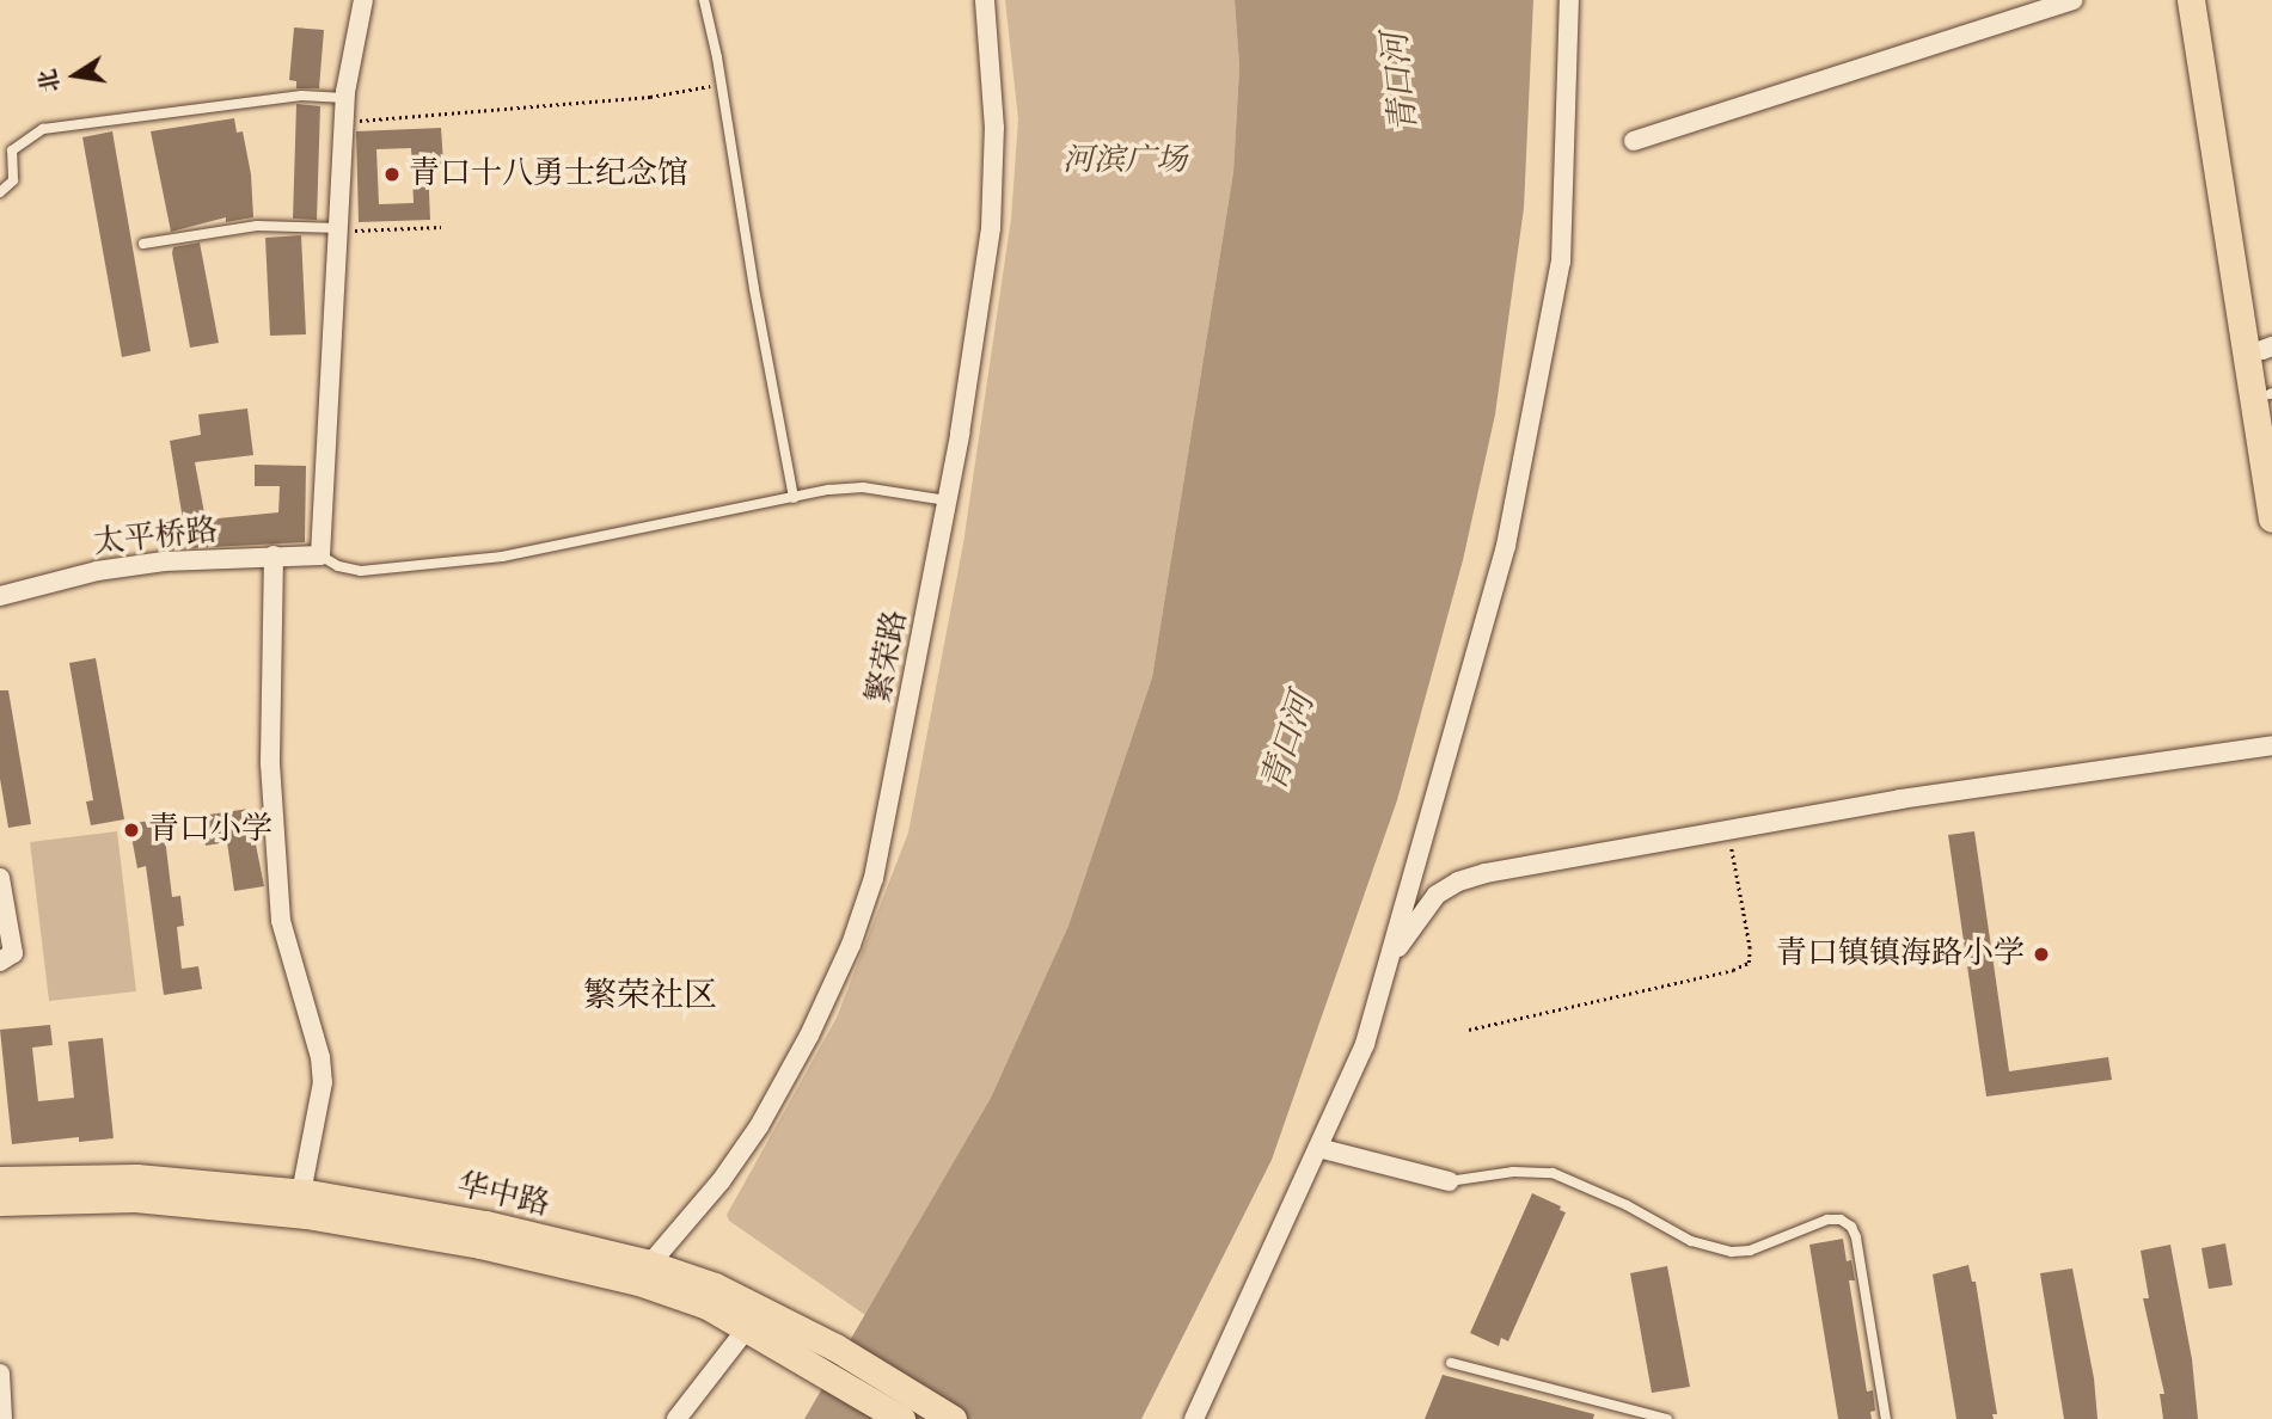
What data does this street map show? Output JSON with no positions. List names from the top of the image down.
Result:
{
  "streets": {
    "main road": ["华中路"],
    "street": ["太平桥路", "繁荣路"]
  },
  "crossings": [
    ["繁荣路", "华中路"]
  ],
  "districts": ["繁荣社区"],
  "water": ["青口河"],
  "parks": ["河滨广场"],
  "places": ["青口十八勇士纪念馆", "青口小学", "青口镇镇海路小学"],
  "north": "left"
}
